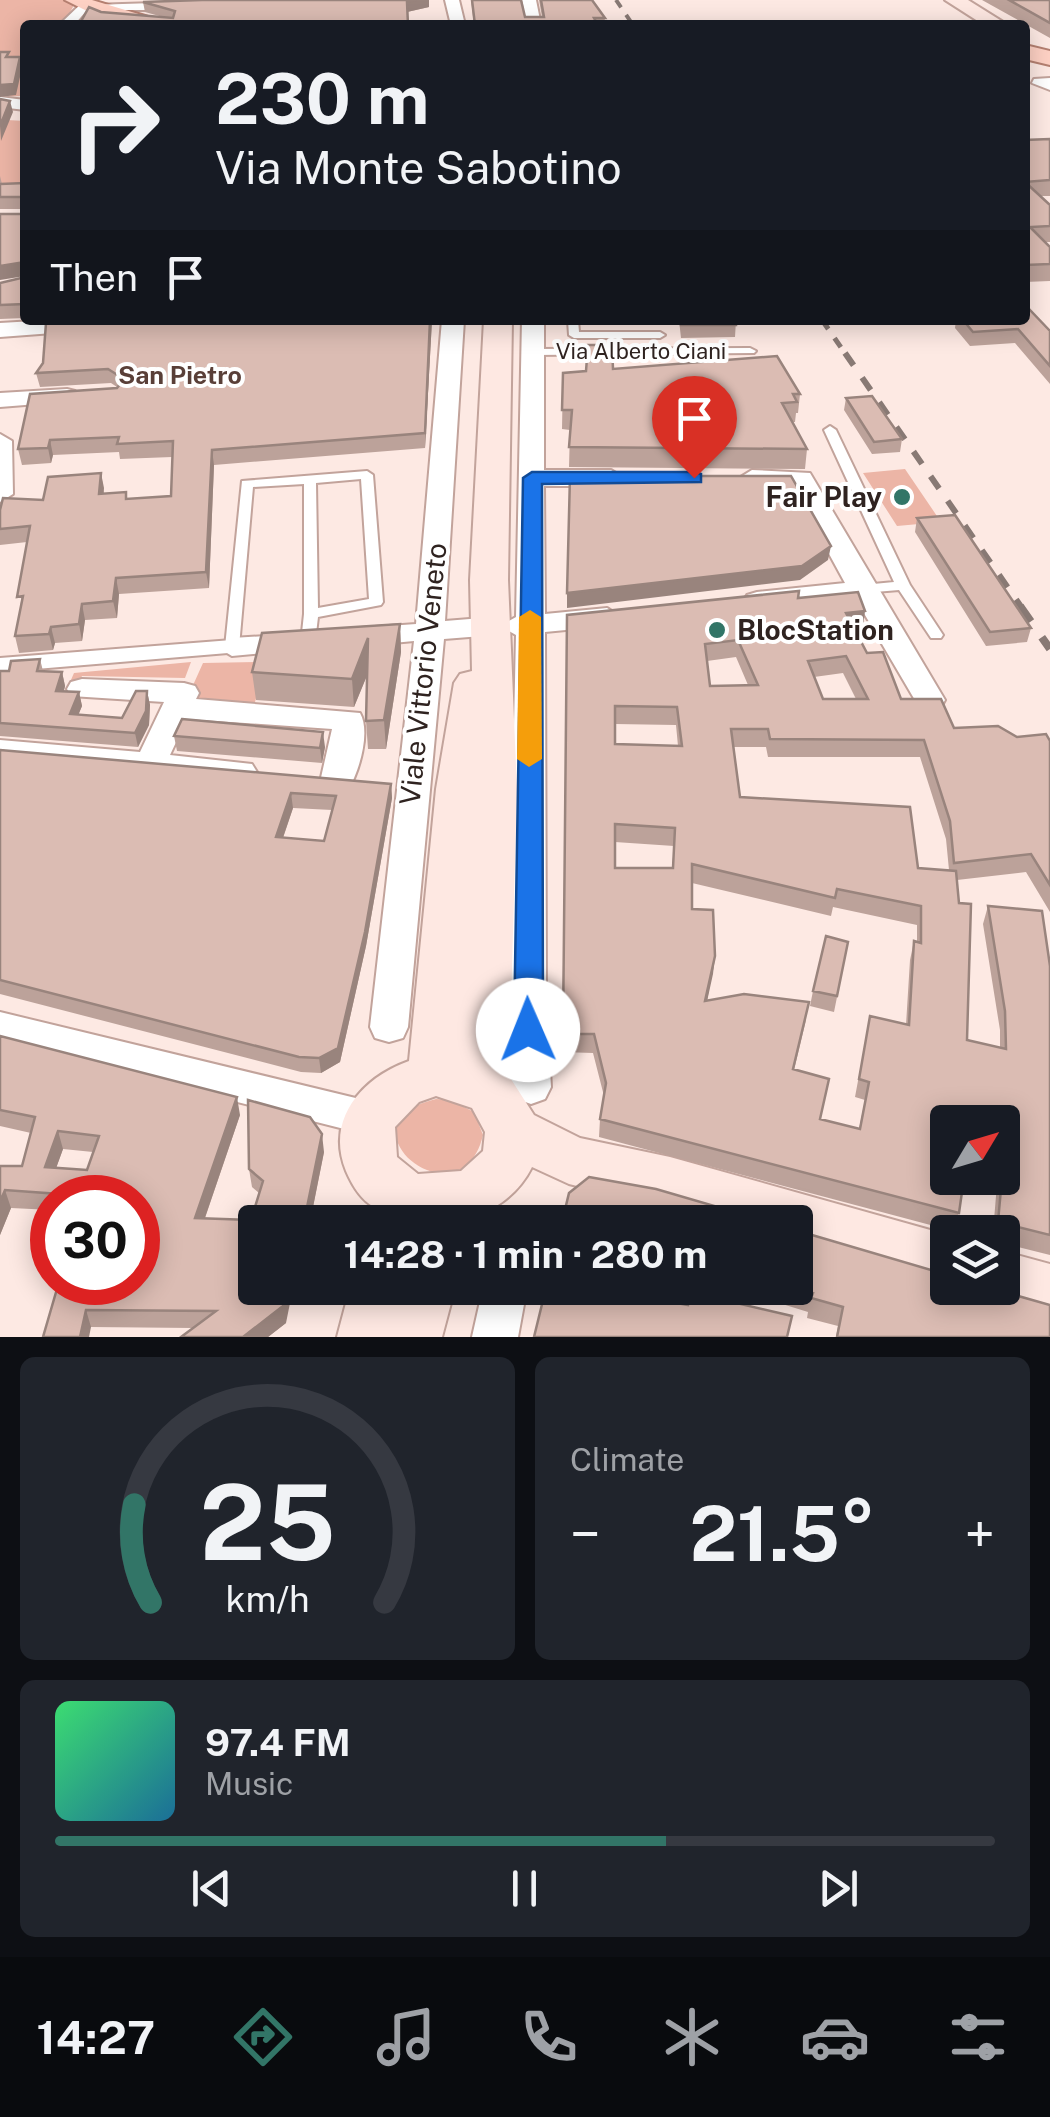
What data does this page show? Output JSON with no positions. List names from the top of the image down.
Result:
{
  "streets": {
    "main road": ["Viale Vittorio Veneto"],
    "lane": ["Via Alberto Ciani"]
  },
  "crossings": [
    ["Via Alberto Ciani", "Viale Vittorio Veneto"]
  ],
  "districts": ["San Pietro"],
  "places": ["Fair Play", "BlocStation"],
  "north": "top right",
  "page": {
    "turn": ["230 m", "Via Monte Sabotino"],
    "then": "Then",
    "limit": "30",
    "trip": "14:28 · 1 min · 280 m",
    "tile": "Climate",
    "heat": ["−", "21.5°", "+"],
    "song": ["97.4 FM", "Music"],
    "tabs": "14:27",
    "gauge": ["25", "km/h"]
  }
}
